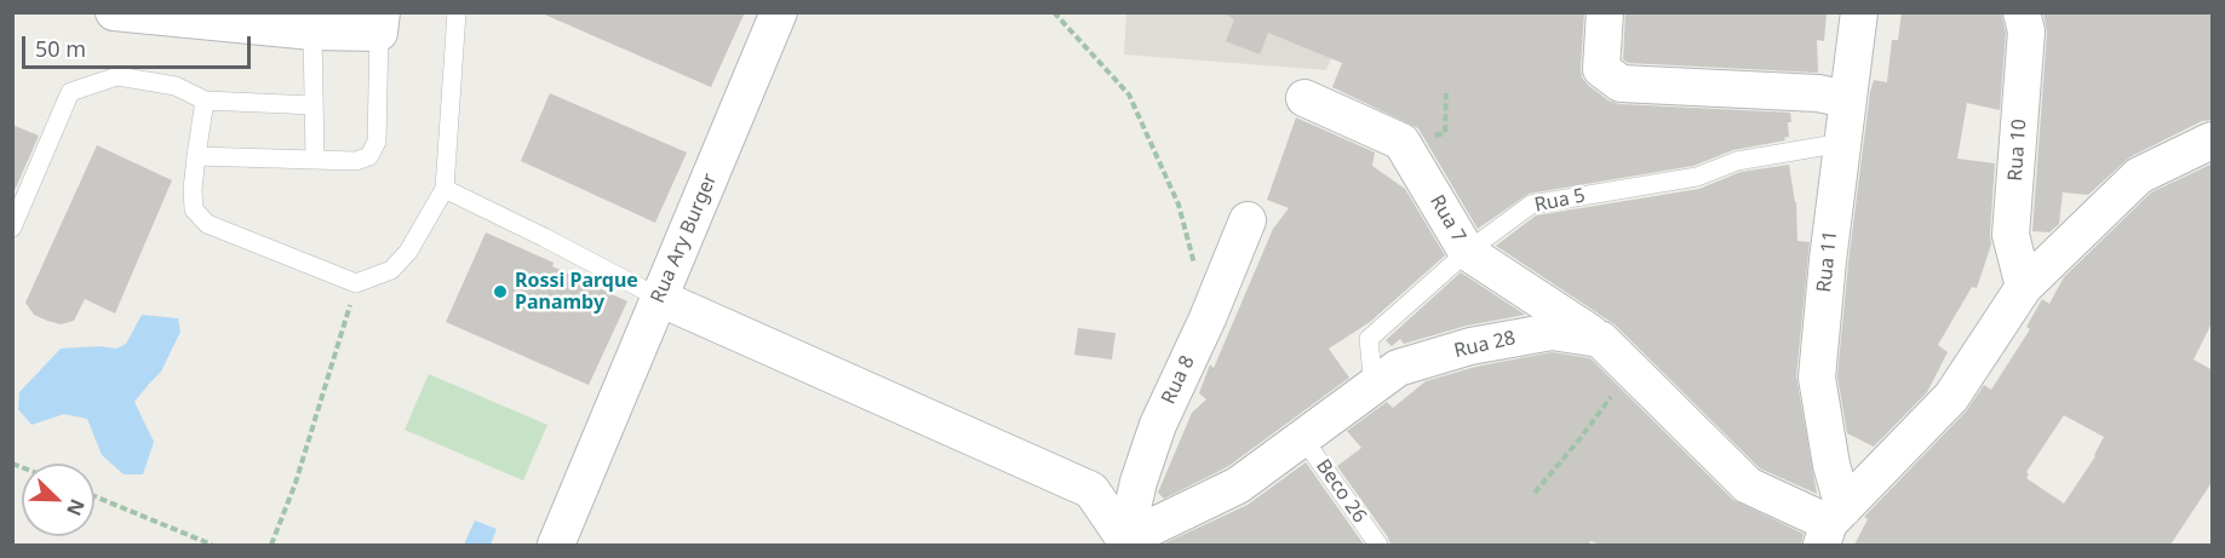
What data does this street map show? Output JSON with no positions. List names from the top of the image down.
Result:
{
  "streets": {
    "street": [
      "Rua 10",
      "Rua 7",
      "Rua Ary Burger",
      "Rua 11",
      "Rua 28",
      "Rua 8"
    ],
    "lane": ["Rua 5", "Beco 26"]
  },
  "crossings": [
    ["Rua 5", "Rua 7"],
    ["Rua 5", "Rua 11"],
    ["Rua 5", "Rua 28"],
    ["Rua 7", "Rua 28"],
    ["Rua 28", "Rua 8"],
    ["Rua 28", "Beco 26"]
  ],
  "places": ["Rossi Parque Panamby"],
  "scale_bar": "50 m",
  "north": "bottom right"
}
